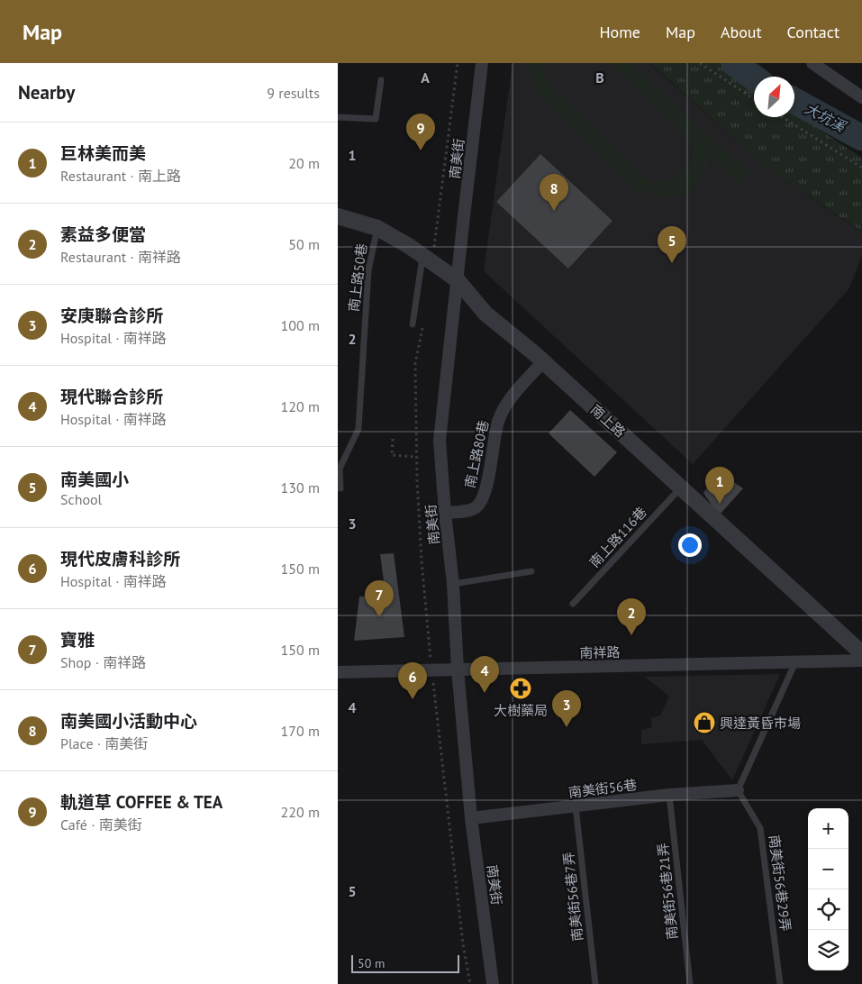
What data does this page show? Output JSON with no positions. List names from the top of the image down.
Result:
{
  "streets": {
    "street": [
      "南美街",
      "南上路",
      "南上路80巷",
      "南祥路",
      "南美街56巷"
    ],
    "lane": [
      "南上路50巷",
      "南上路116巷",
      "南美街56巷29弄",
      "南美街56巷21弄",
      "南美街56巷7弄"
    ]
  },
  "crossings": [
    ["南美街", "南上路"],
    ["南美街", "南上路80巷"],
    ["南美街", "南祥路"],
    ["南美街", "南美街56巷"],
    ["南上路50巷", "南上路"],
    ["南上路", "南上路80巷"],
    ["南上路", "南上路116巷"],
    ["南美街56巷", "南美街56巷29弄"],
    ["南美街56巷", "南美街56巷21弄"],
    ["南美街56巷", "南美街56巷7弄"]
  ],
  "water": ["大坑溪"],
  "places": {
    "pharmacy": ["大樹藥局"],
    "shop": ["興達黃昏市場"]
  },
  "scale_bar": "50 m",
  "north": "top right",
  "page": {
    "header": "Map",
    "nav": [
      "Home",
      "Map",
      "About",
      "Contact"
    ],
    "heading": ["Nearby", "9 results"],
    "pins": [
      "9",
      "8",
      "5",
      "1",
      "7",
      "2",
      "4",
      "6",
      "3"
    ],
    "list": [
      {
        "mark": "1",
        "name": "巨林美而美",
        "note": "Restaurant · 南上路",
        "value": "20 m"
      },
      {
        "mark": "2",
        "name": "素益多便當",
        "note": "Restaurant · 南祥路",
        "value": "50 m"
      },
      {
        "mark": "3",
        "name": "安庚聯合診所",
        "note": "Hospital · 南祥路",
        "value": "100 m"
      },
      {
        "mark": "4",
        "name": "現代聯合診所",
        "note": "Hospital · 南祥路",
        "value": "120 m"
      },
      {
        "mark": "5",
        "name": "南美國小",
        "note": "School",
        "value": "130 m"
      },
      {
        "mark": "6",
        "name": "現代皮膚科診所",
        "note": "Hospital · 南祥路",
        "value": "150 m"
      },
      {
        "mark": "7",
        "name": "寶雅",
        "note": "Shop · 南祥路",
        "value": "150 m"
      },
      {
        "mark": "8",
        "name": "南美國小活動中心",
        "note": "Place · 南美街",
        "value": "170 m"
      },
      {
        "mark": "9",
        "name": "軌道草 COFFEE & TEA",
        "note": "Café · 南美街",
        "value": "220 m"
      }
    ],
    "map_buttons": ["+", "−"],
    "scale": "50 m"
  },
  "grid": {
    "columns": ["A", "B"],
    "rows": [
      "1",
      "2",
      "3",
      "4",
      "5"
    ]
  }
}
